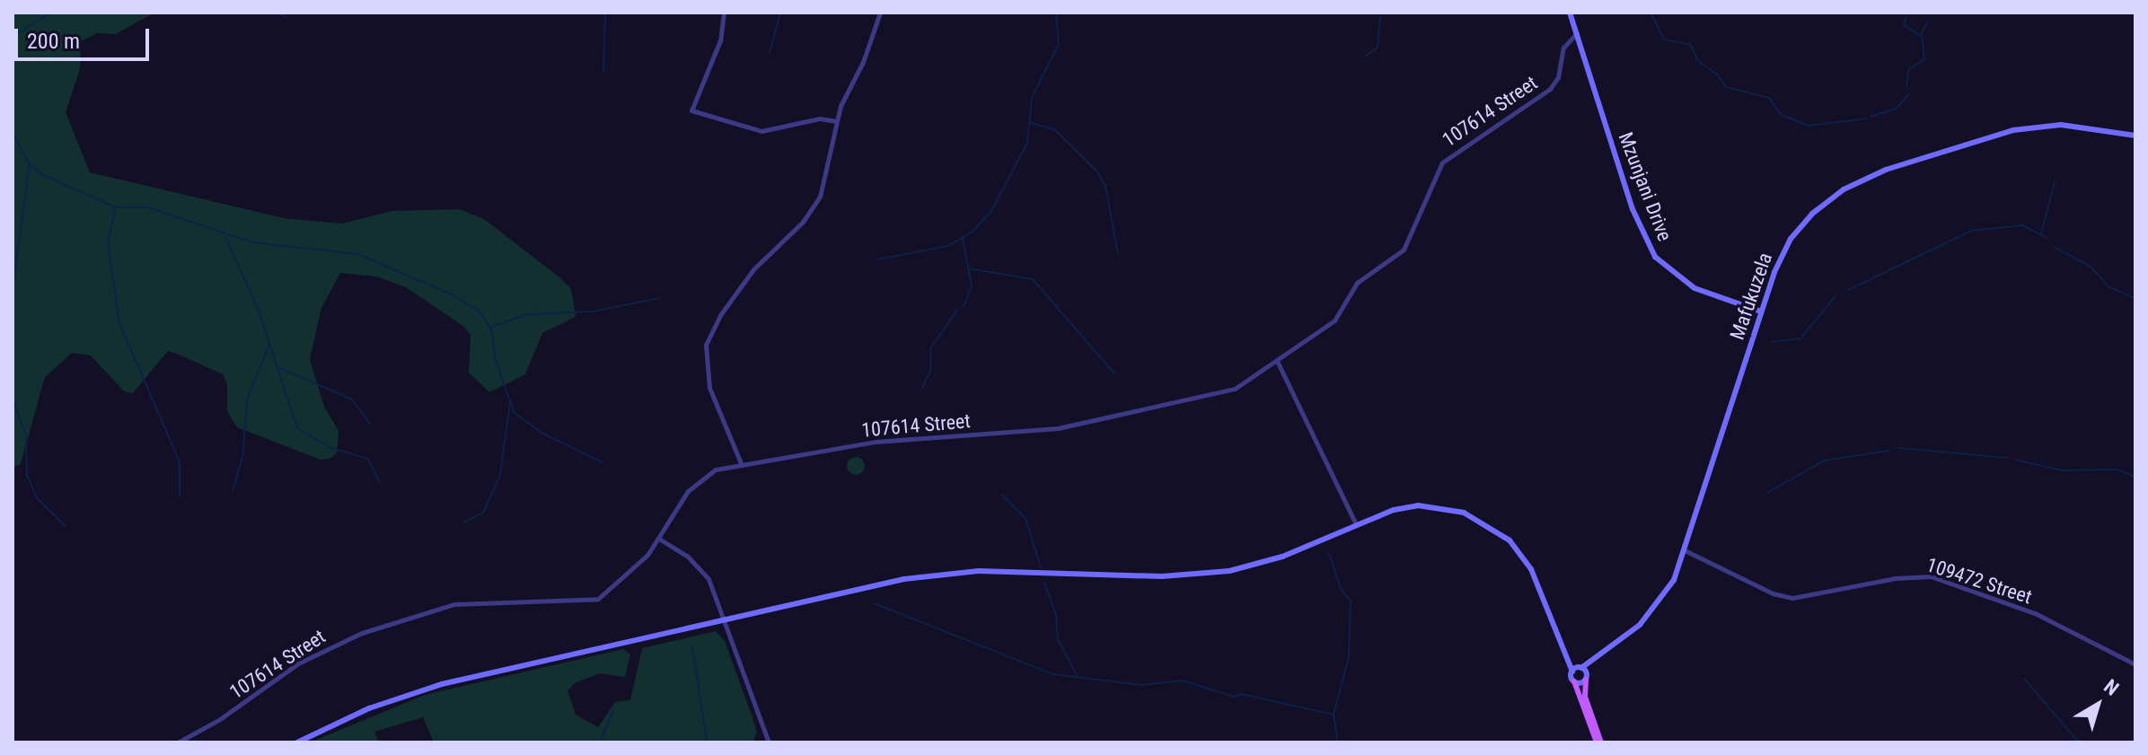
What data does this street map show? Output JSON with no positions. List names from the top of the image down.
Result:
{
  "streets": {
    "main road": ["Mzunjani Drive", "Mafukuzela"],
    "street": ["107614 Street", "109472 Street"]
  },
  "crossings": [
    ["107614 Street", "Mzunjani Drive"],
    ["Mzunjani Drive", "Mafukuzela"],
    ["Mafukuzela", "109472 Street"]
  ],
  "scale_bar": "200 m",
  "north": "top right"
}
